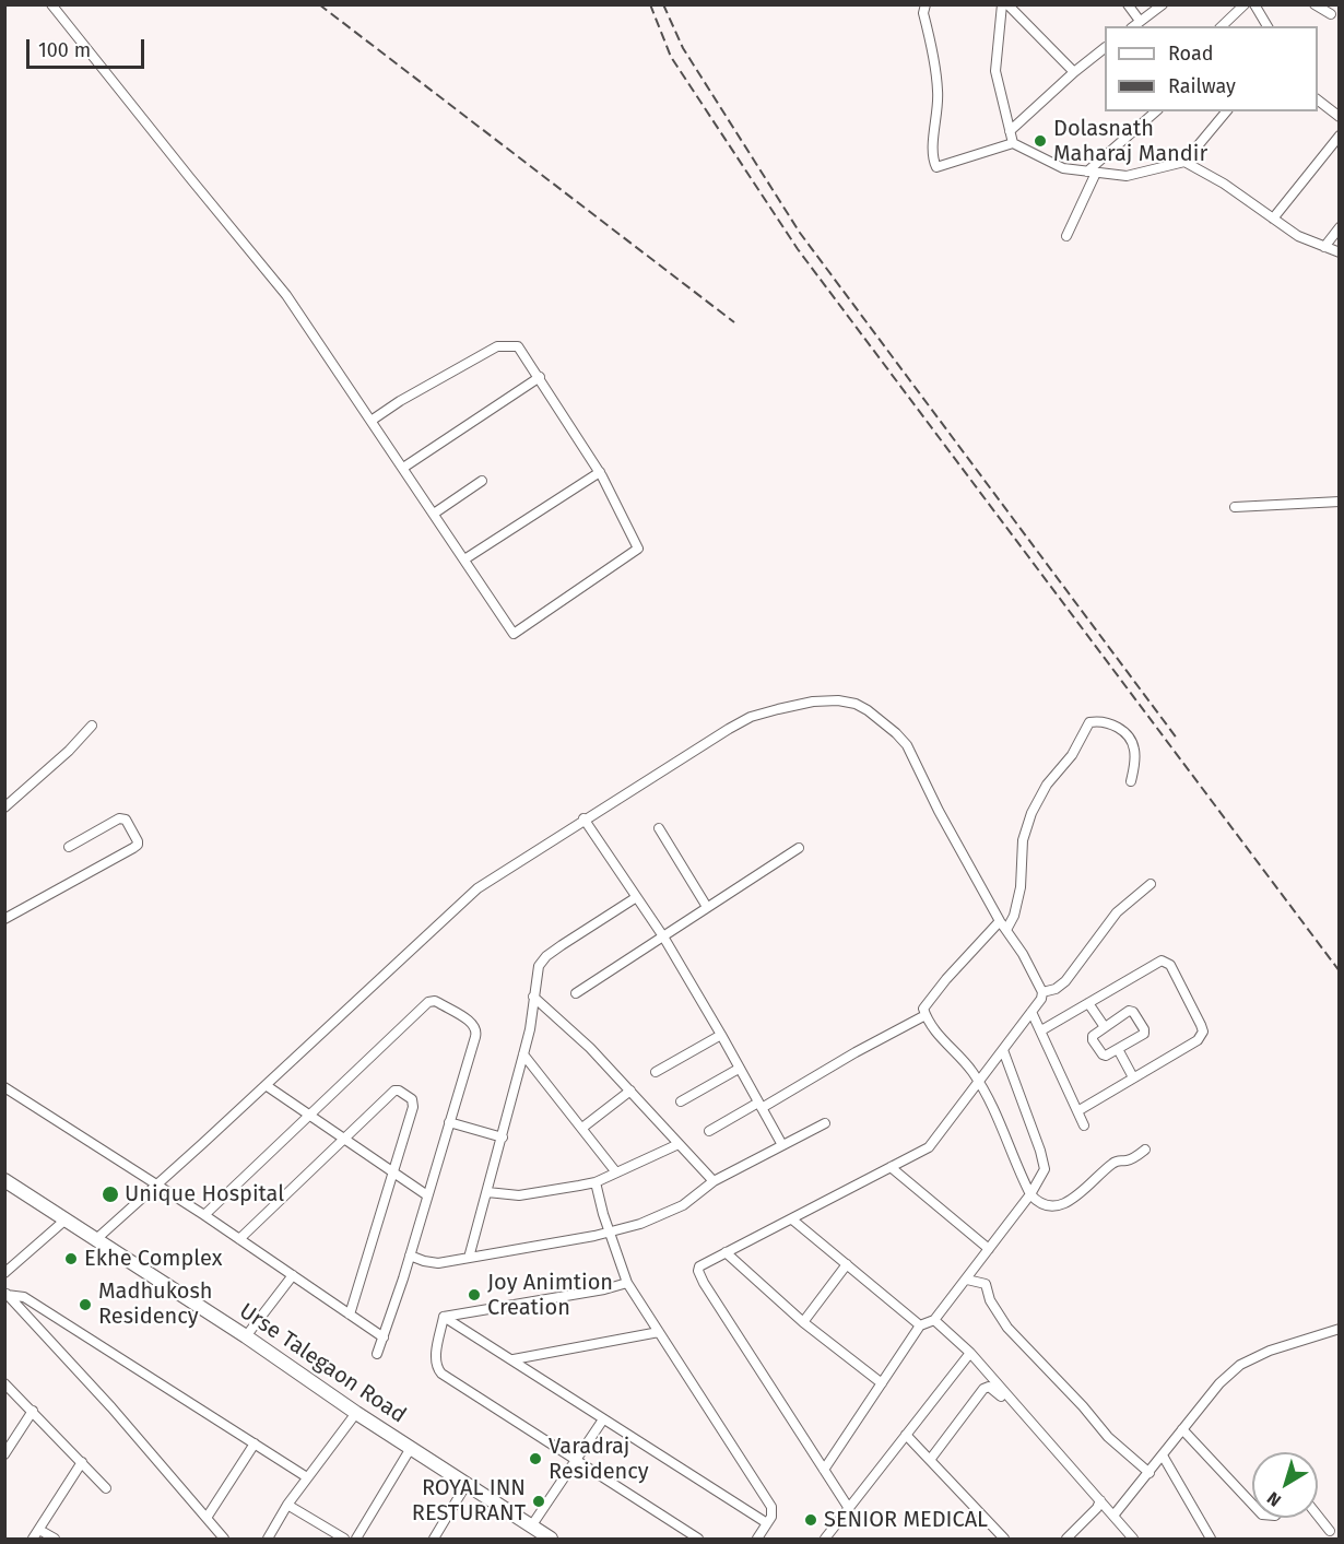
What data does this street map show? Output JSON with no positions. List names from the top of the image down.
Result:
{
  "streets": {
    "highway": ["Urse Talegaon Road"]
  },
  "places": [
    "Dolasnath Maharaj Mandir",
    "Unique Hospital",
    "Ekhe Complex",
    "Joy Animtion Creation",
    "Madhukosh Residency",
    "Varadraj Residency",
    "ROYAL INN RESTURANT",
    "SENIOR MEDICAL"
  ],
  "legend": ["Road", "Railway"],
  "scale_bar": "100 m",
  "north": "bottom left"
}
